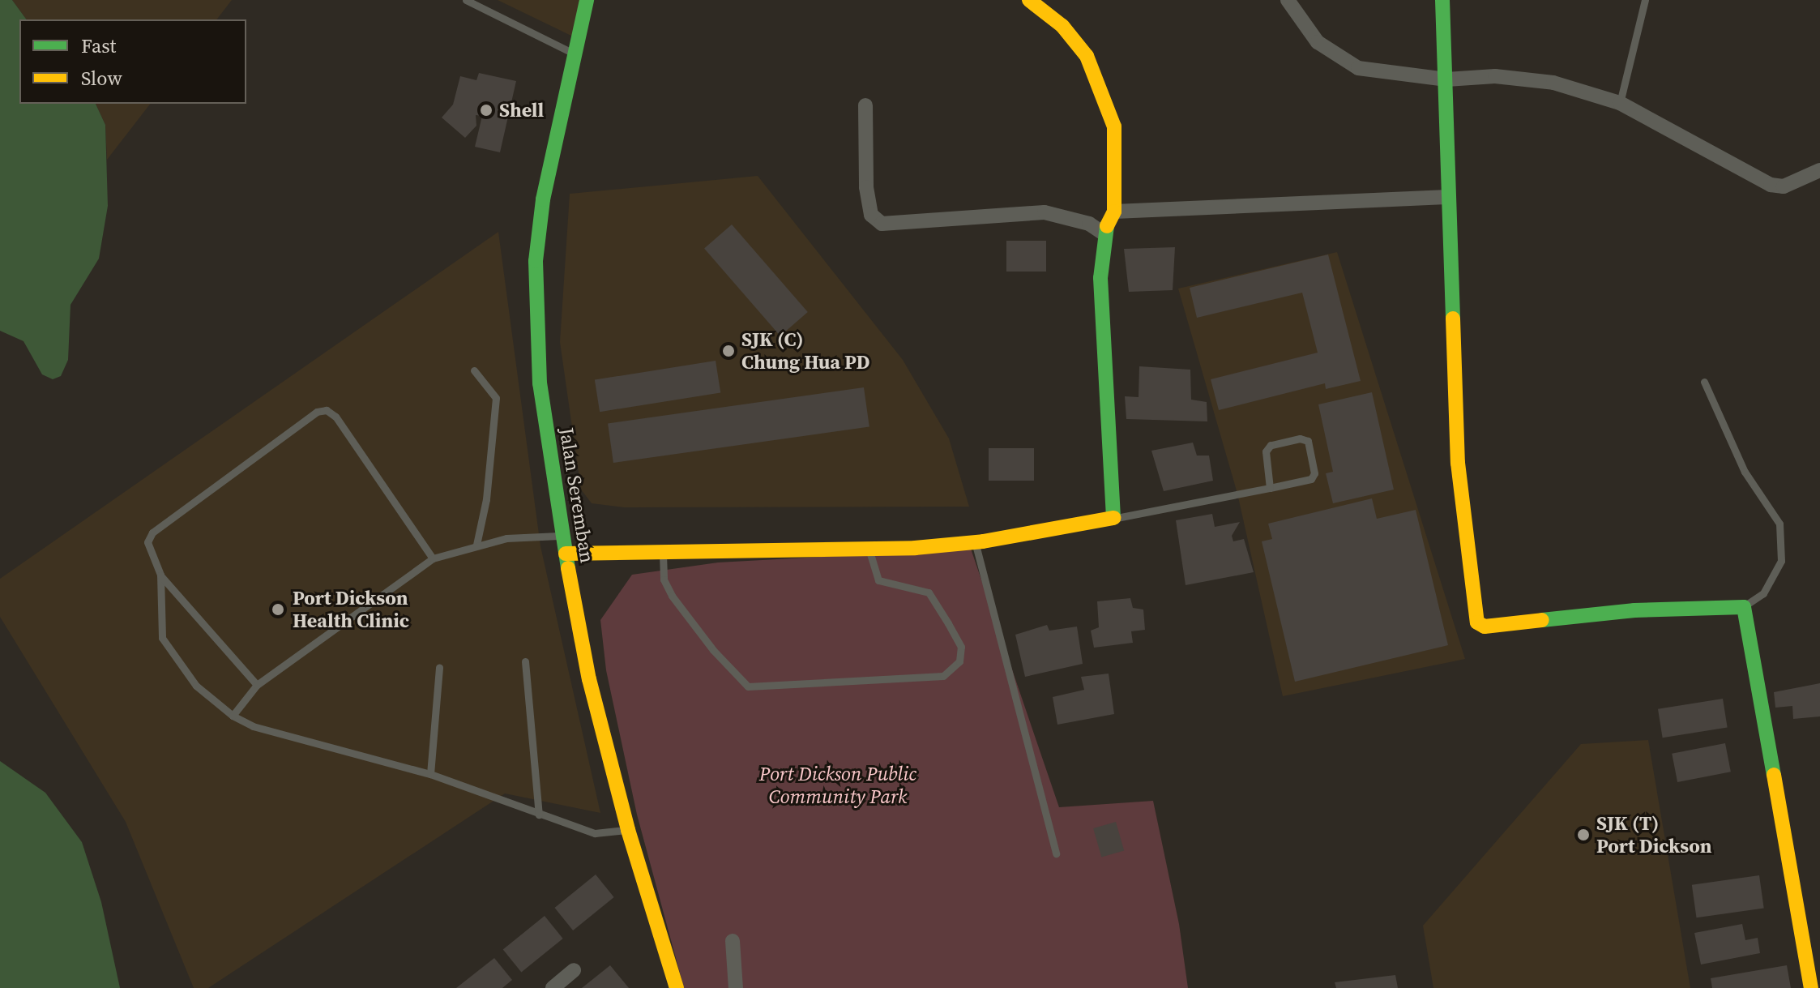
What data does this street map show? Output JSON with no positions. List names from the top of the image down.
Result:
{
  "streets": {
    "street": ["Jalan Seremban"]
  },
  "parks": ["Port Dickson Public Community Park"],
  "places": [
    "Shell",
    "SJK (C) Chung Hua PD",
    "Port Dickson Health Clinic",
    "SJK (T) Port Dickson"
  ],
  "legend": ["Fast", "Slow"]
}
